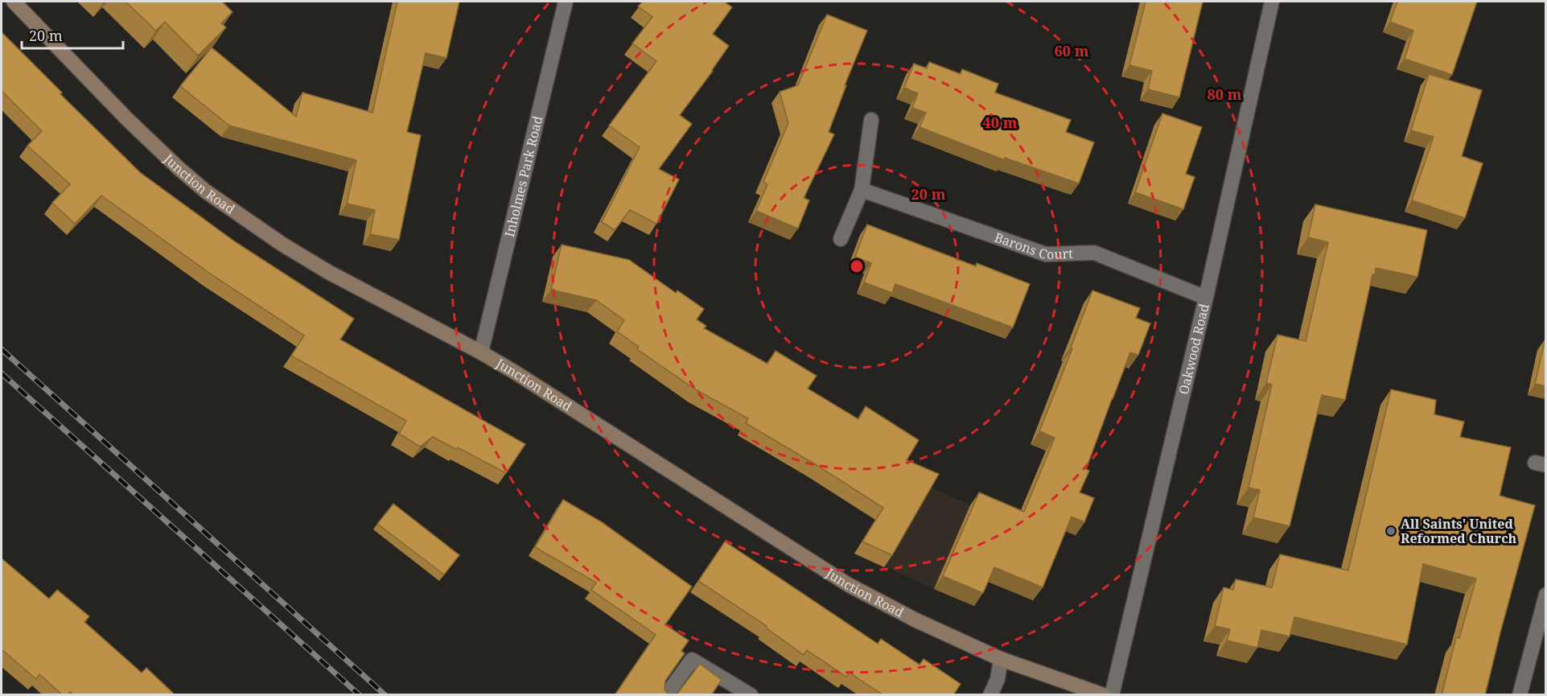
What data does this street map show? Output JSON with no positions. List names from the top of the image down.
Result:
{
  "streets": {
    "street": [
      "Inholmes Park Road",
      "Junction Road",
      "Barons Court",
      "Oakwood Road"
    ]
  },
  "crossings": [
    ["Inholmes Park Road", "Junction Road"],
    ["Barons Court", "Oakwood Road"]
  ],
  "places": ["All Saints' United Reformed Church"],
  "scale_bar": "20 m",
  "rings": [
    "60 m",
    "80 m",
    "40 m",
    "20 m"
  ]
}
